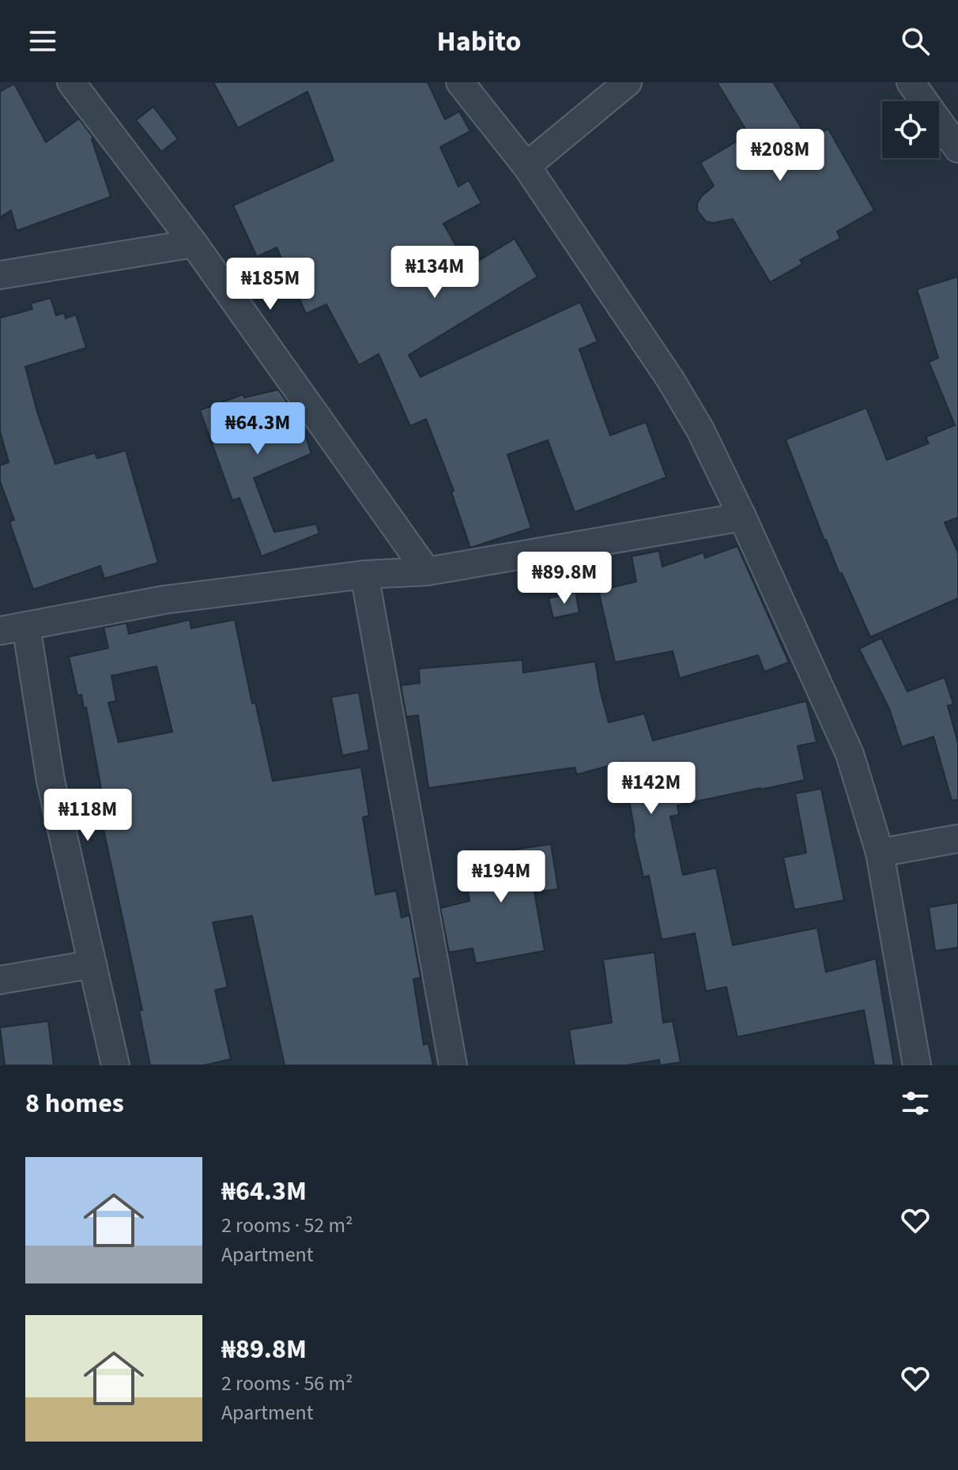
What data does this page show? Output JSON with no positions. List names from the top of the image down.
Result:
{
  "page": {
    "header": "Habito",
    "price": [
      "₦208M",
      "₦134M",
      "₦185M",
      "₦64.3M",
      "₦89.8M",
      "₦142M",
      "₦118M",
      "₦194M"
    ],
    "heading": "8 homes",
    "list": [
      {
        "name": "₦64.3M",
        "note": "2 rooms · 52 m² · Apartment"
      },
      {
        "name": "₦89.8M",
        "note": "2 rooms · 56 m² · Apartment"
      }
    ]
  }
}
